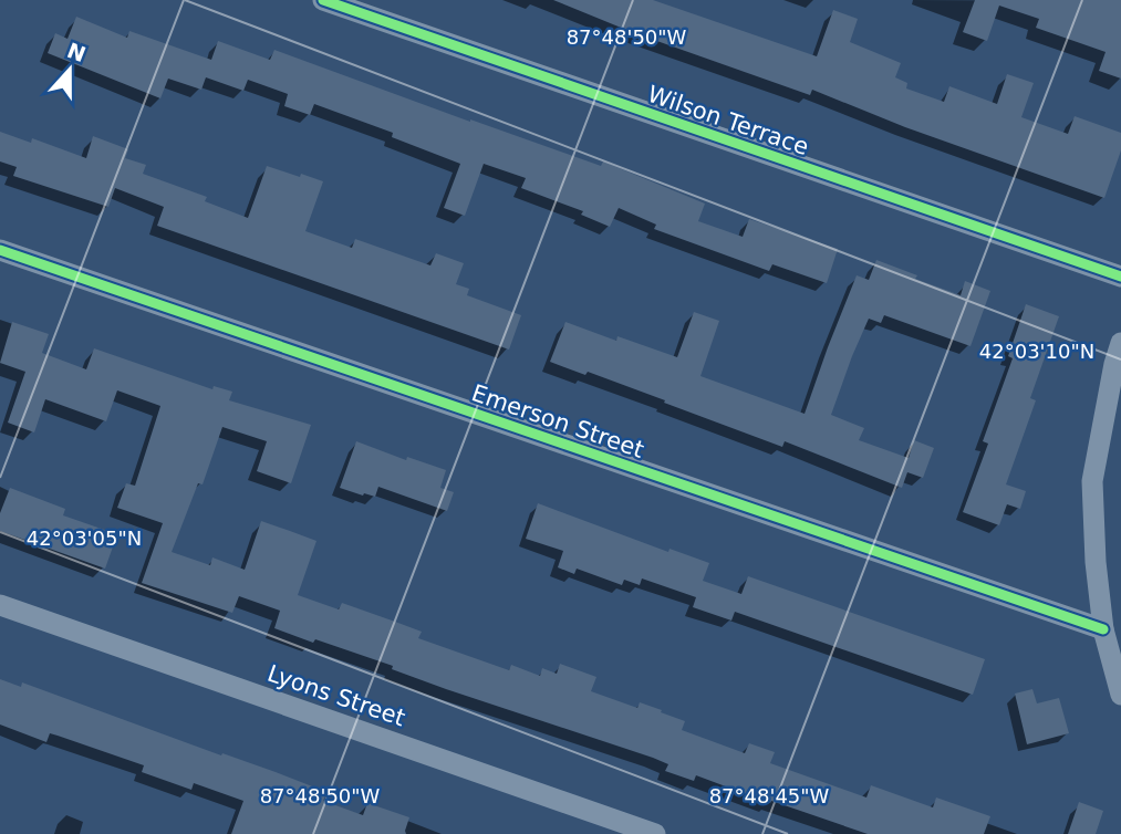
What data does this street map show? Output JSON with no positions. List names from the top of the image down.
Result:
{
  "streets": {
    "street": ["Wilson Terrace", "Emerson Street", "Lyons Street"]
  },
  "north": "top",
  "coordinates": [
    "87°48'50\"W",
    "42°03'10\"N",
    "42°03'05\"N",
    "87°48'45\"W"
  ]
}
